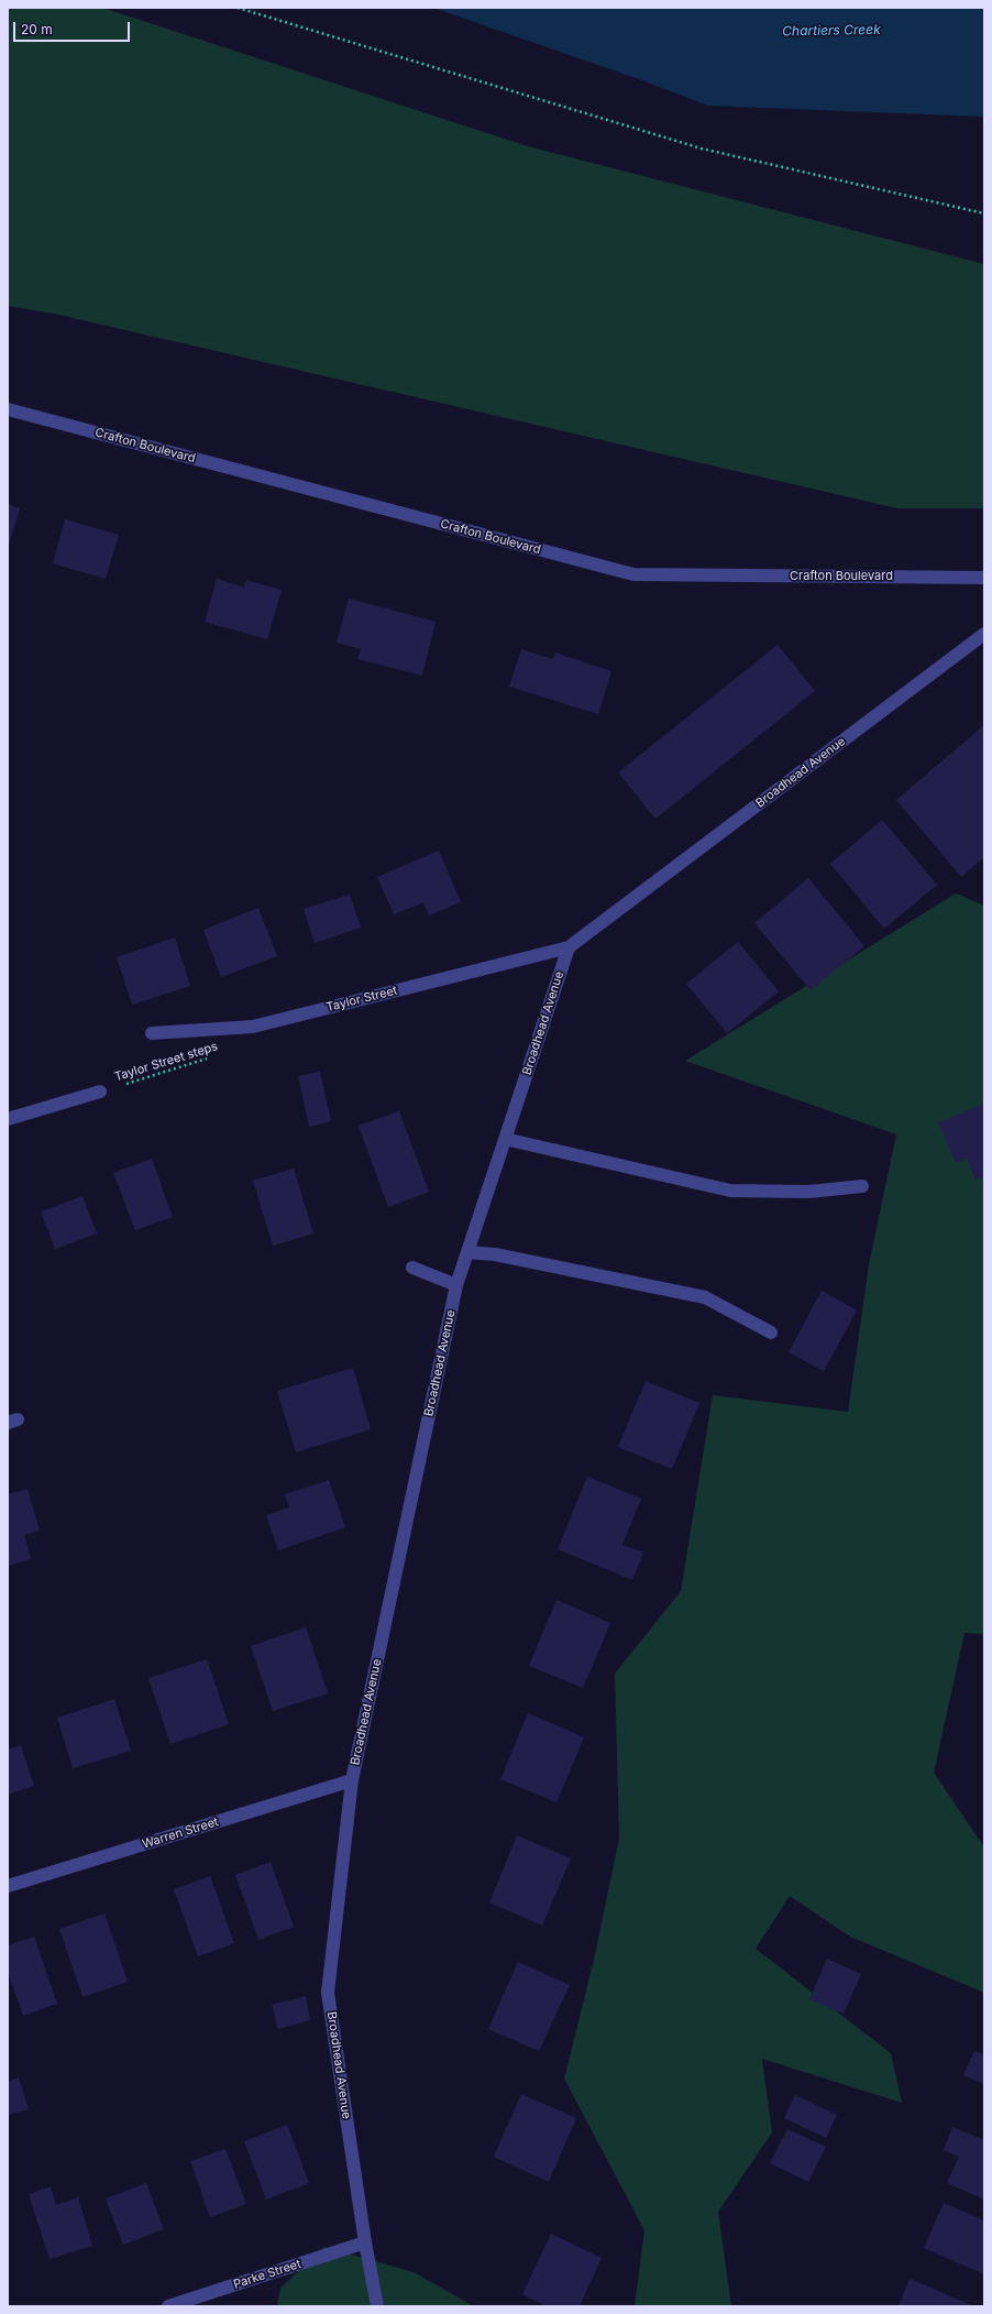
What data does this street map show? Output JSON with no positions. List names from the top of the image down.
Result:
{
  "streets": {
    "street": [
      "Crafton Boulevard",
      "Broadhead Avenue",
      "Taylor Street",
      "Warren Street",
      "Parke Street"
    ],
    "path": ["Taylor Street steps"]
  },
  "crossings": [
    ["Broadhead Avenue", "Taylor Street"],
    ["Broadhead Avenue", "Warren Street"],
    ["Broadhead Avenue", "Parke Street"]
  ],
  "water": ["Chartiers Creek"],
  "scale_bar": "20 m"
}
